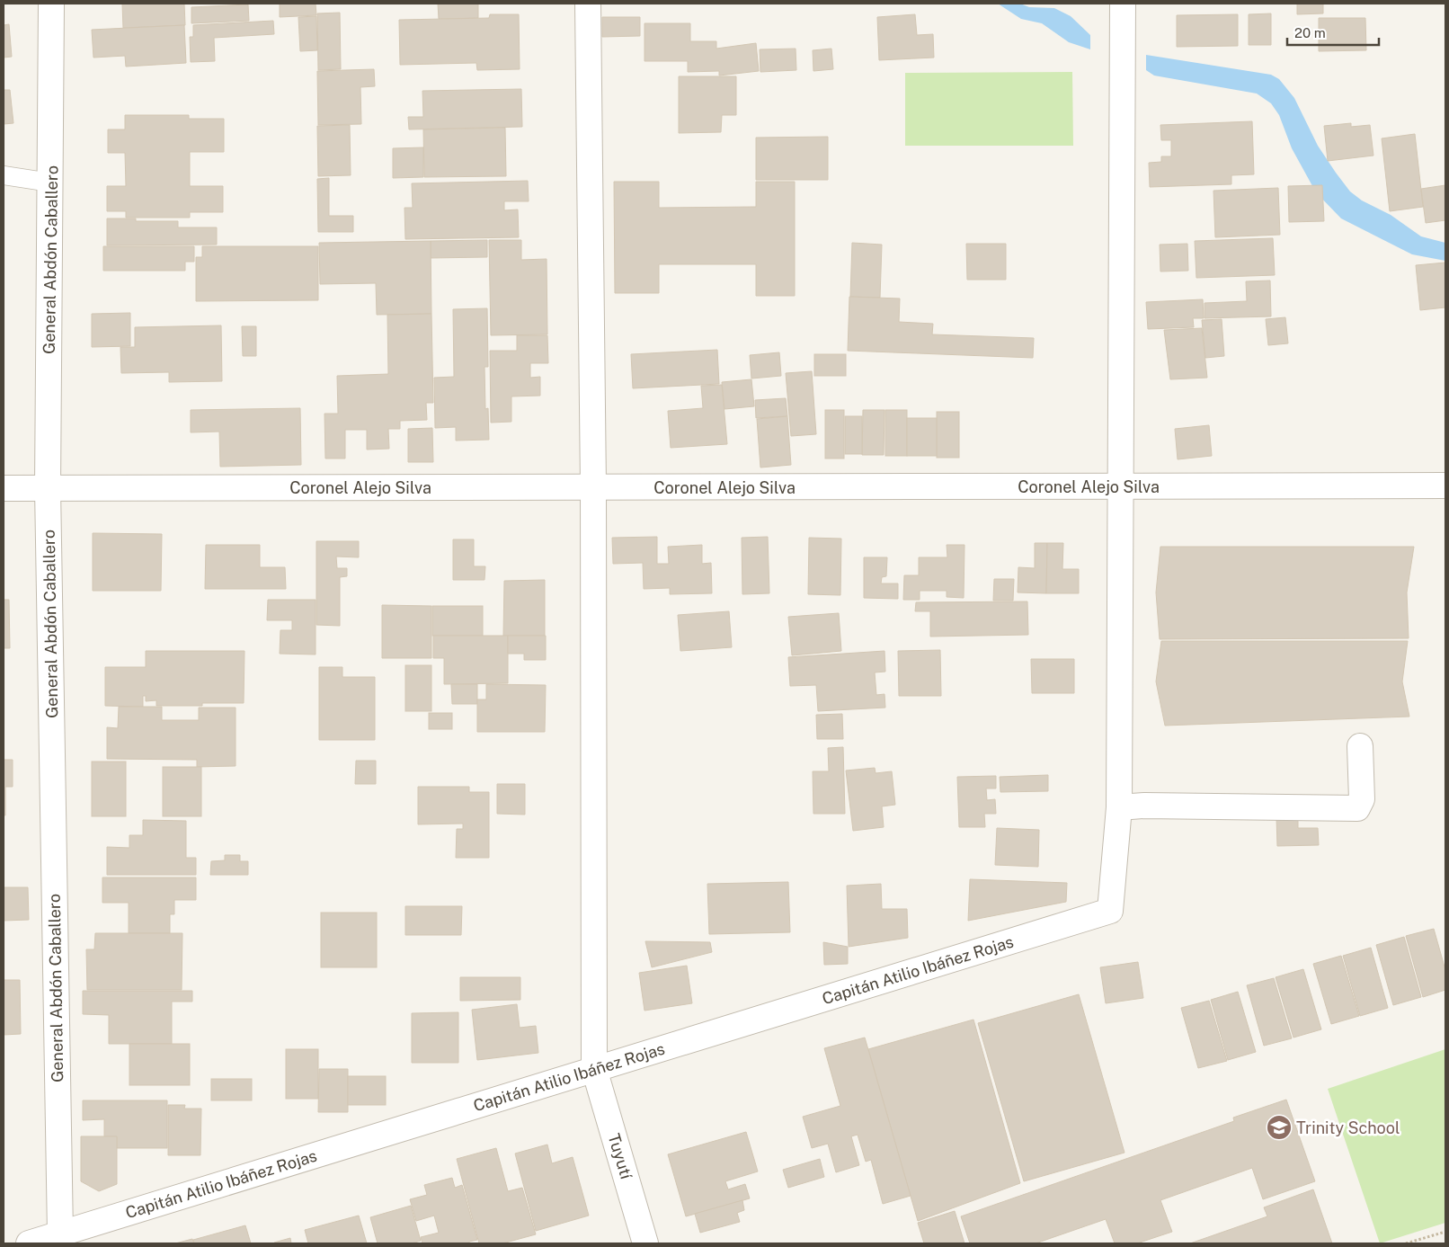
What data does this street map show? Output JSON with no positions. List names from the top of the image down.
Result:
{
  "streets": {
    "street": [
      "General Abdón Caballero",
      "Coronel Alejo Silva",
      "Capitán Atilio Ibáñez Rojas",
      "Tuyutí"
    ]
  },
  "crossings": [
    ["General Abdón Caballero", "Coronel Alejo Silva"],
    ["General Abdón Caballero", "Capitán Atilio Ibáñez Rojas"],
    ["Coronel Alejo Silva", "Tuyutí"],
    ["Capitán Atilio Ibáñez Rojas", "Tuyutí"]
  ],
  "places": {
    "school or university": ["Trinity School"]
  },
  "scale_bar": "20 m"
}
